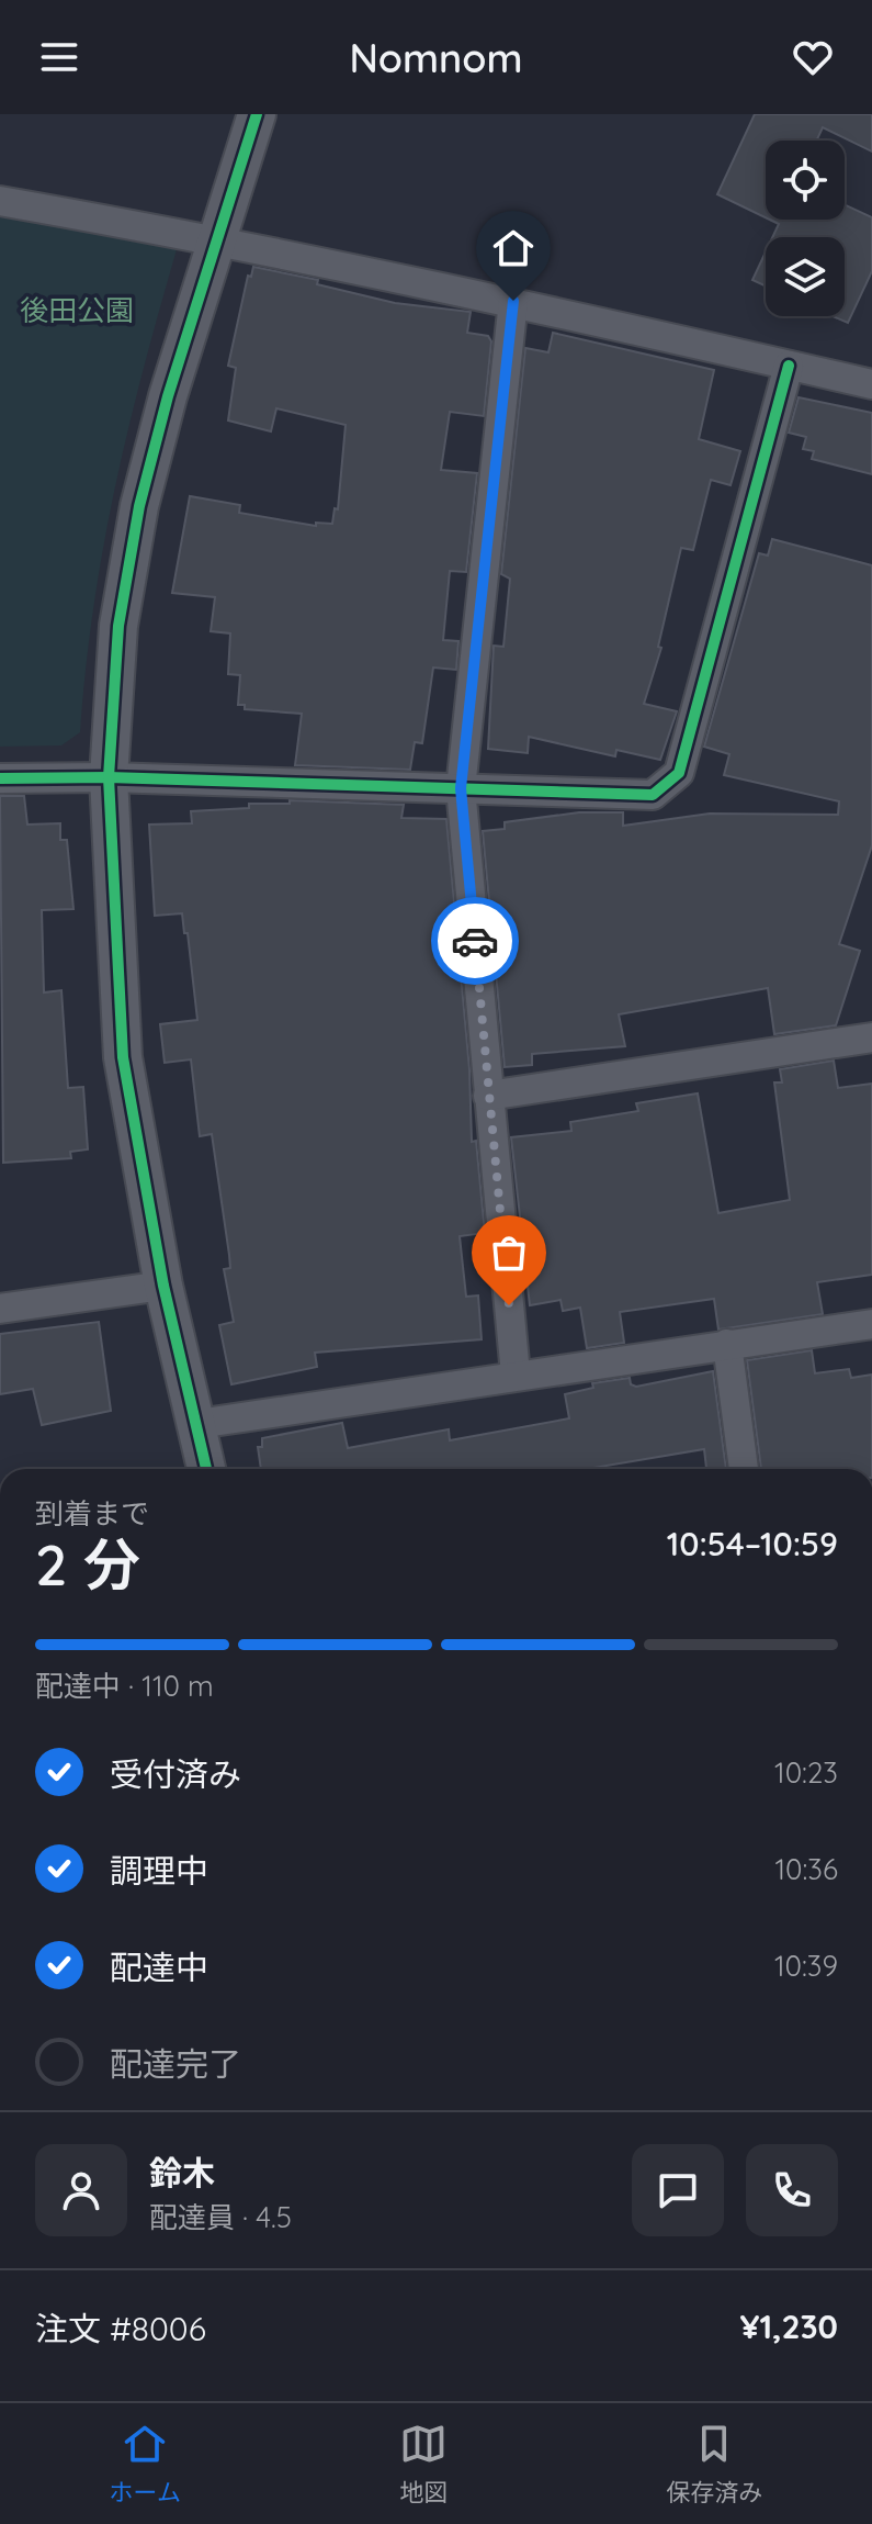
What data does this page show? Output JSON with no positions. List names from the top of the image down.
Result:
{
  "parks": ["後田公園"],
  "page": {
    "header": "Nomnom",
    "heading": ["2 分", "到着まで", "10:54–10:59"],
    "panel": [
      "鈴木",
      "配達員 · 4.5",
      "注文 #8006",
      "¥1,230"
    ],
    "bar": "配達中 · 110 m",
    "list": [
      ["受付済み", "10:23"],
      ["調理中", "10:36"],
      ["配達中", "10:39"],
      "配達完了"
    ],
    "tabs": ["ホーム", "地図", "保存済み"]
  }
}
